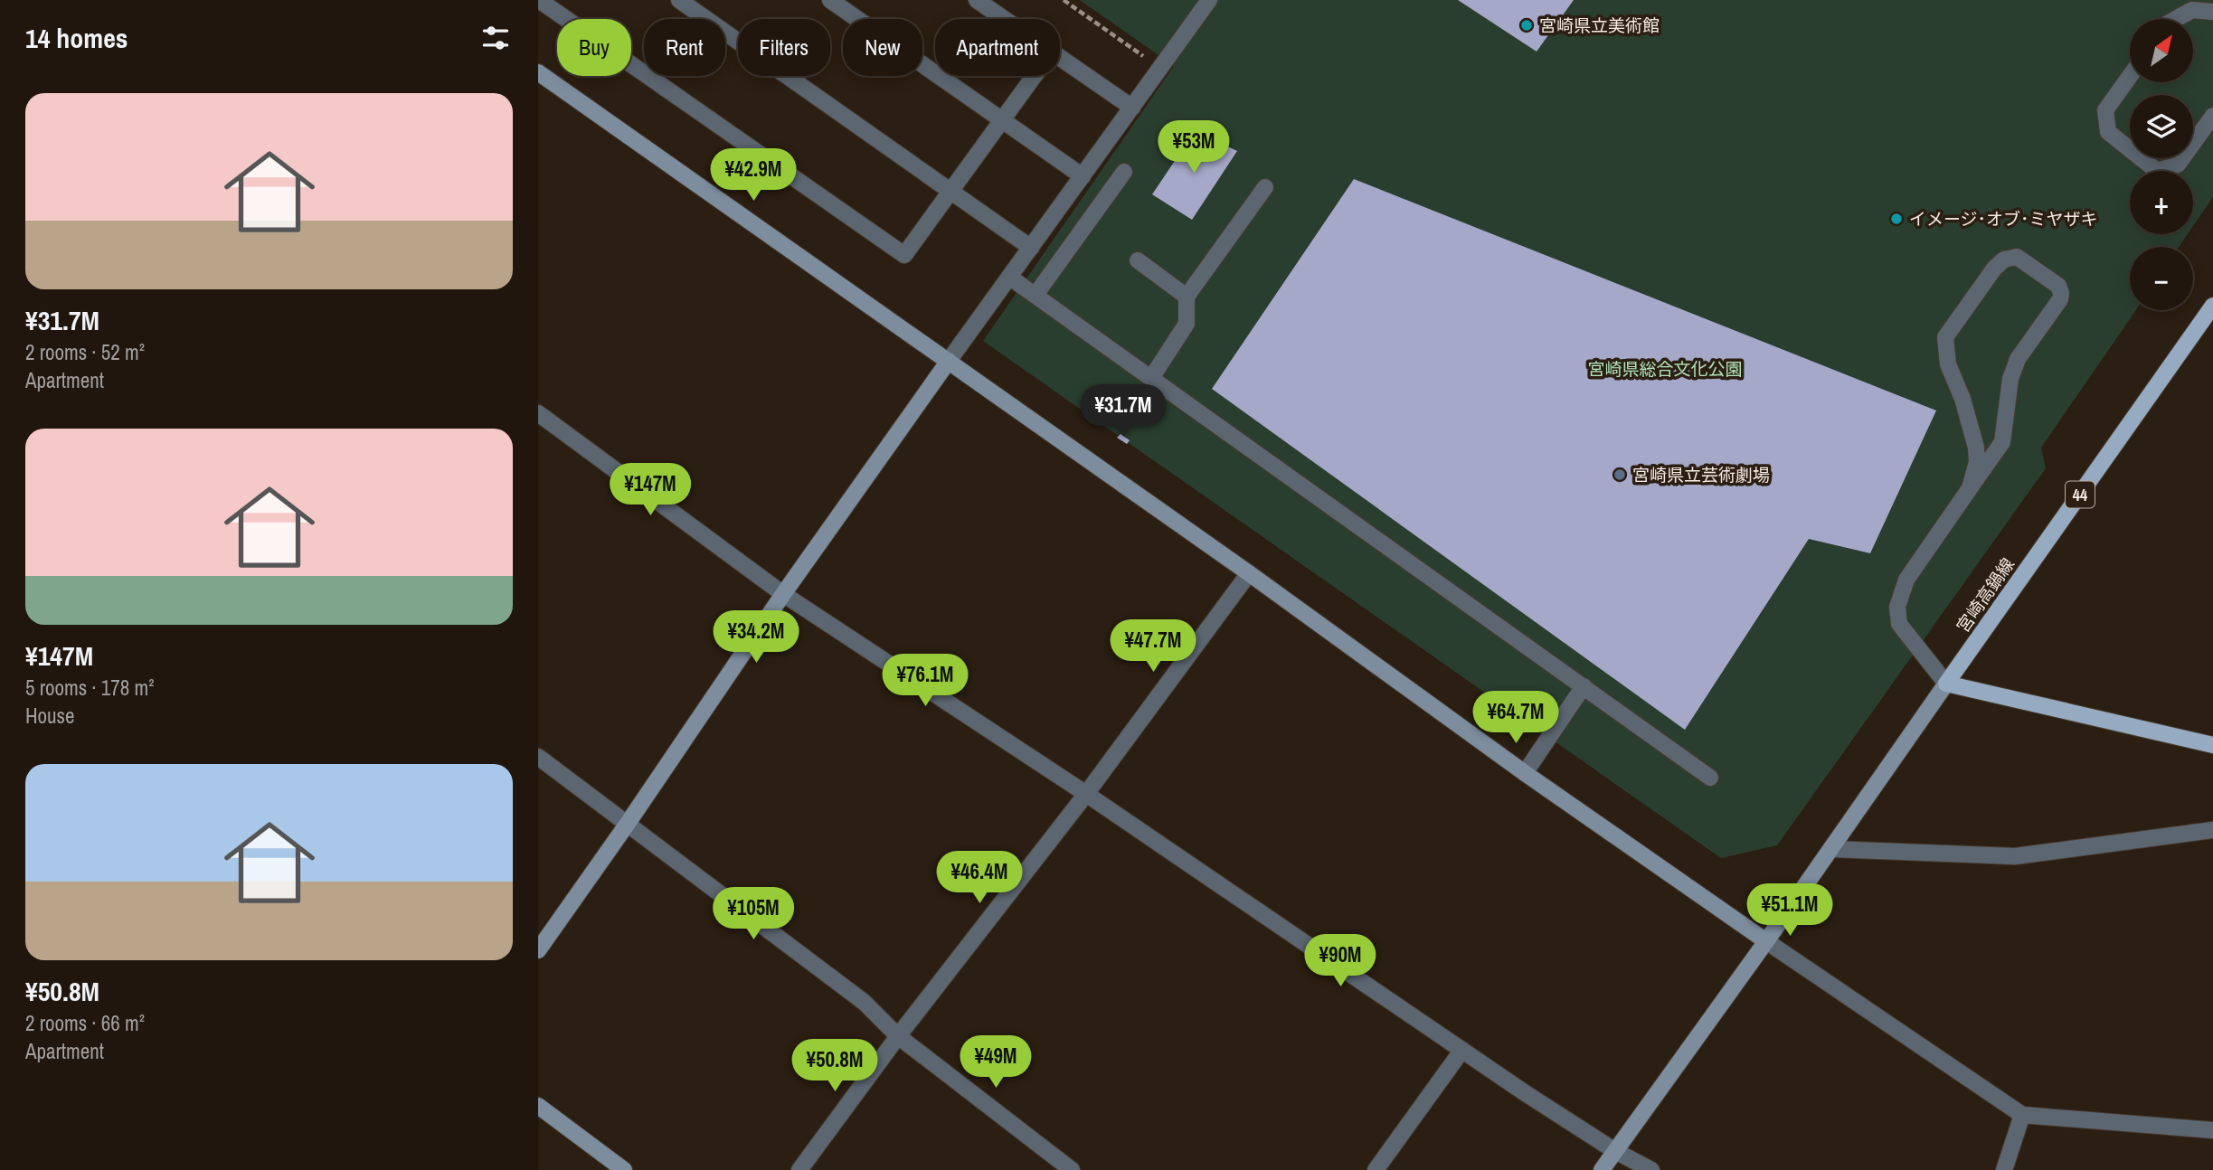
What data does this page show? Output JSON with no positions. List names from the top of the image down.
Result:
{
  "streets": {
    "main road": ["44", "宮崎高鍋線"]
  },
  "parks": ["宮崎県総合文化公園"],
  "places": ["宮崎県立美術館", "イメージ･オブ･ミヤザキ", "宮崎県立芸術劇場"],
  "north": "top right",
  "page": {
    "heading": "14 homes",
    "map_buttons": ["+", "−"],
    "chip": [
      "Buy",
      "Rent",
      "Filters",
      "New",
      "Apartment"
    ],
    "list": [
      {
        "name": "¥31.7M",
        "note": "2 rooms · 52 m² · Apartment"
      },
      {
        "name": "¥147M",
        "note": "5 rooms · 178 m² · House"
      },
      {
        "name": "¥50.8M",
        "note": "2 rooms · 66 m² · Apartment"
      }
    ],
    "price": [
      "¥53M",
      "¥42.9M",
      "¥31.7M",
      "¥147M",
      "¥34.2M",
      "¥47.7M",
      "¥76.1M",
      "¥64.7M",
      "¥46.4M",
      "¥51.1M",
      "¥105M",
      "¥90M",
      "¥49M",
      "¥50.8M"
    ]
  }
}
